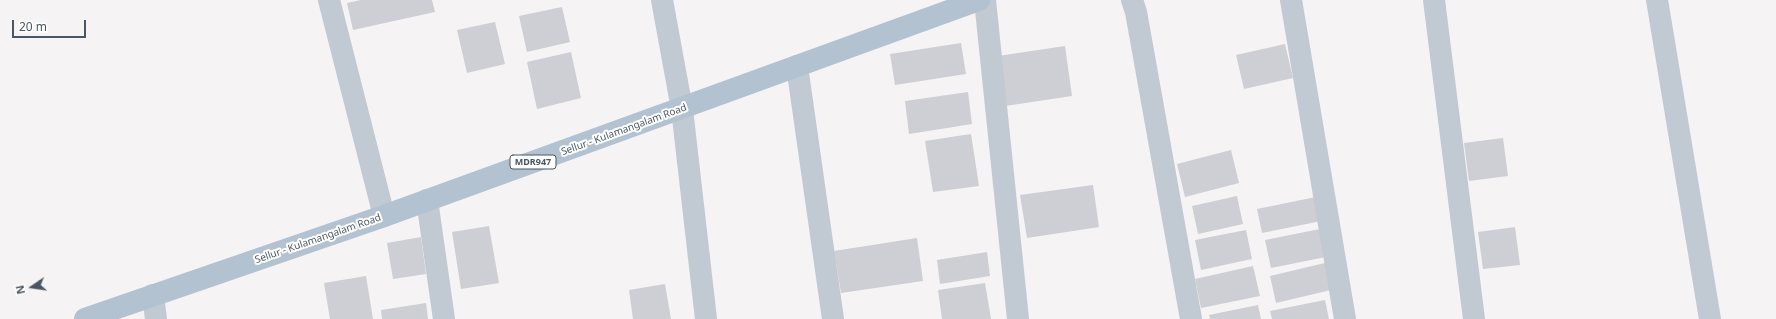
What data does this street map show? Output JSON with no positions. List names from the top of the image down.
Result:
{
  "streets": {
    "main road": ["Sellur - Kulamangalam Road", "MDR947"]
  },
  "scale_bar": "20 m",
  "north": "left"
}
